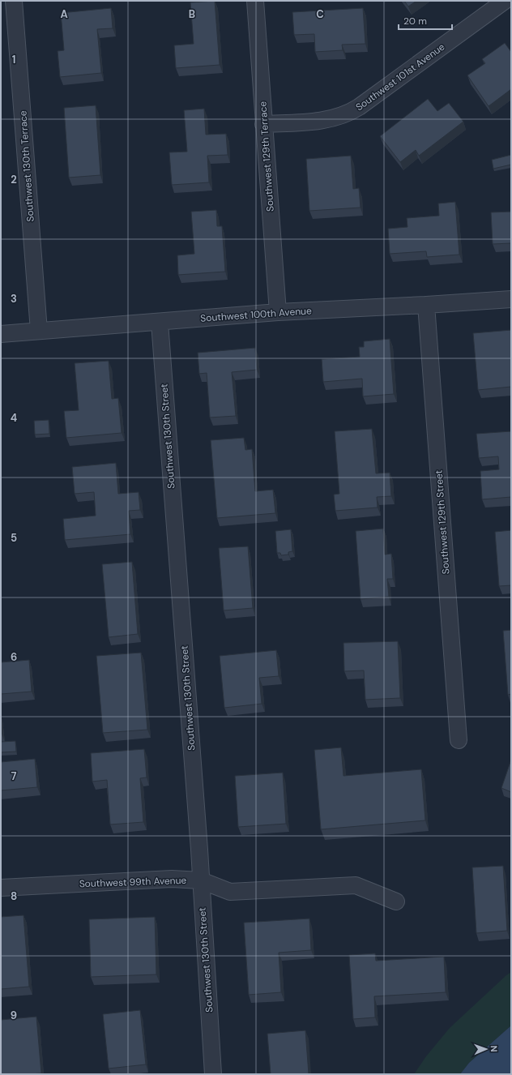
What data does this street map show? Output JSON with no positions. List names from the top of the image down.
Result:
{
  "streets": {
    "street": [
      "Southwest 101st Avenue",
      "Southwest 129th Terrace",
      "Southwest 130th Terrace",
      "Southwest 100th Avenue",
      "Southwest 130th Street",
      "Southwest 129th Street",
      "Southwest 99th Avenue"
    ]
  },
  "crossings": [
    ["Southwest 101st Avenue", "Southwest 129th Terrace"],
    ["Southwest 129th Terrace", "Southwest 100th Avenue"],
    ["Southwest 130th Terrace", "Southwest 100th Avenue"],
    ["Southwest 100th Avenue", "Southwest 130th Street"],
    ["Southwest 100th Avenue", "Southwest 129th Street"],
    ["Southwest 130th Street", "Southwest 99th Avenue"]
  ],
  "scale_bar": "20 m",
  "north": "right",
  "grid": {
    "columns": ["A", "B", "C"],
    "rows": [
      "1",
      "2",
      "3",
      "4",
      "5",
      "6",
      "7",
      "8",
      "9"
    ]
  }
}
